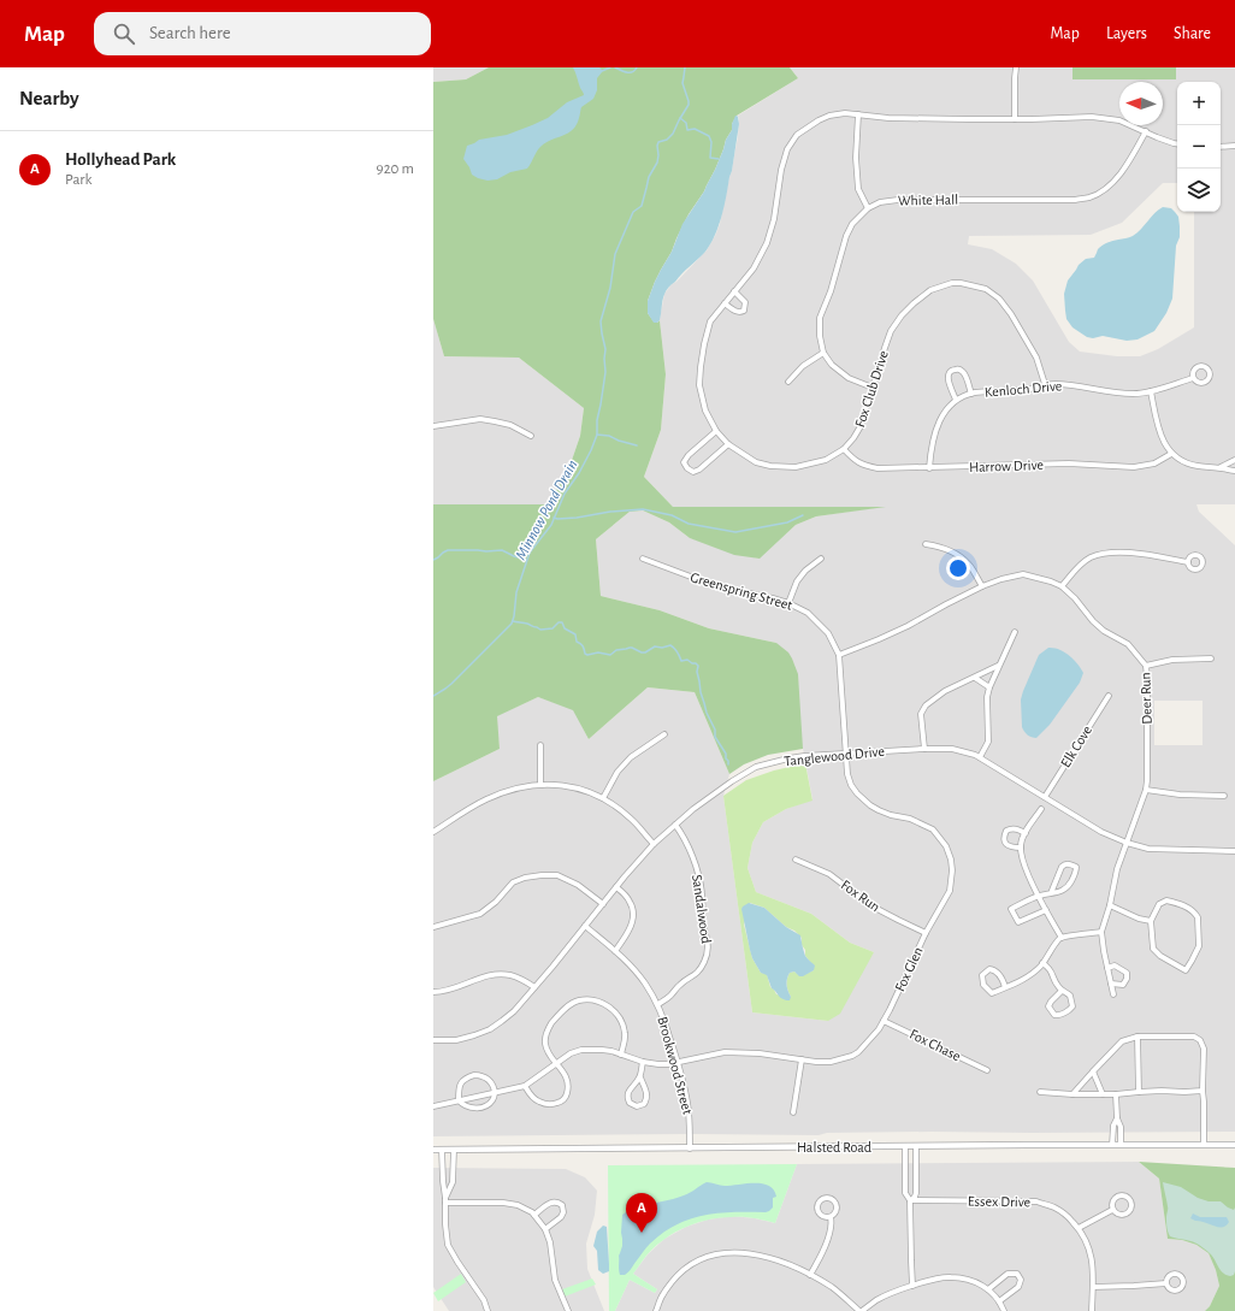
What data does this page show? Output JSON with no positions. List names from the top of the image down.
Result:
{
  "streets": {
    "street": [
      "White Hall",
      "Fox Club Drive",
      "Kenloch Drive",
      "Harrow Drive",
      "Greenspring Street",
      "Deer Run",
      "Elk Cove",
      "Tanglewood Drive",
      "Fox Run",
      "Sandalwood",
      "Fox Glen",
      "Fox Chase",
      "Brookwood Street",
      "Halsted Road",
      "Essex Drive"
    ]
  },
  "crossings": [
    ["White Hall", "Fox Club Drive"],
    ["Fox Club Drive", "Kenloch Drive"],
    ["Fox Club Drive", "Harrow Drive"],
    ["Greenspring Street", "Deer Run"],
    ["Greenspring Street", "Tanglewood Drive"],
    ["Greenspring Street", "Fox Glen"],
    ["Deer Run", "Tanglewood Drive"],
    ["Elk Cove", "Tanglewood Drive"],
    ["Tanglewood Drive", "Sandalwood"],
    ["Tanglewood Drive", "Fox Glen"],
    ["Tanglewood Drive", "Brookwood Street"],
    ["Fox Run", "Fox Glen"],
    ["Sandalwood", "Brookwood Street"],
    ["Fox Glen", "Fox Chase"],
    ["Fox Glen", "Brookwood Street"],
    ["Brookwood Street", "Halsted Road"]
  ],
  "water": ["Minnow Pond Drain"],
  "north": "left",
  "page": {
    "header": "Map",
    "search": "Search here",
    "nav": ["Map", "Layers", "Share"],
    "heading": "Nearby",
    "map_buttons": ["+", "−"],
    "list": [
      {
        "mark": "A",
        "name": "Hollyhead Park",
        "note": "Park",
        "value": "920 m"
      }
    ],
    "pins": "A"
  }
}
